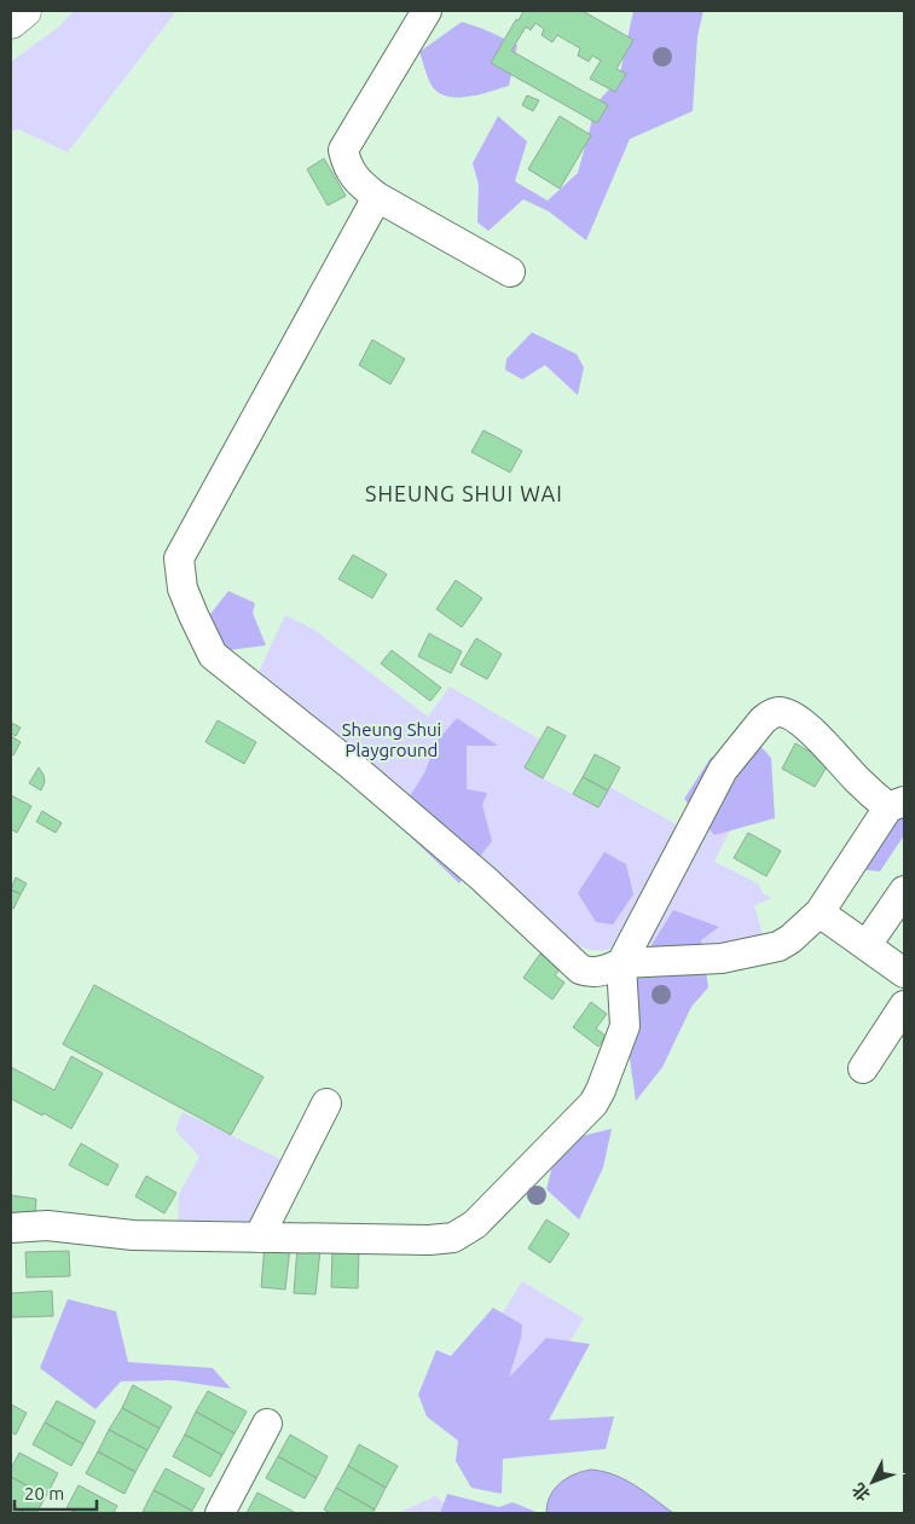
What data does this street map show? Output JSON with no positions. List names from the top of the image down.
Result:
{
  "districts": ["SHEUNG SHUI WAI"],
  "parks": ["Sheung Shui Playground"],
  "scale_bar": "20 m",
  "north": "bottom left"
}
